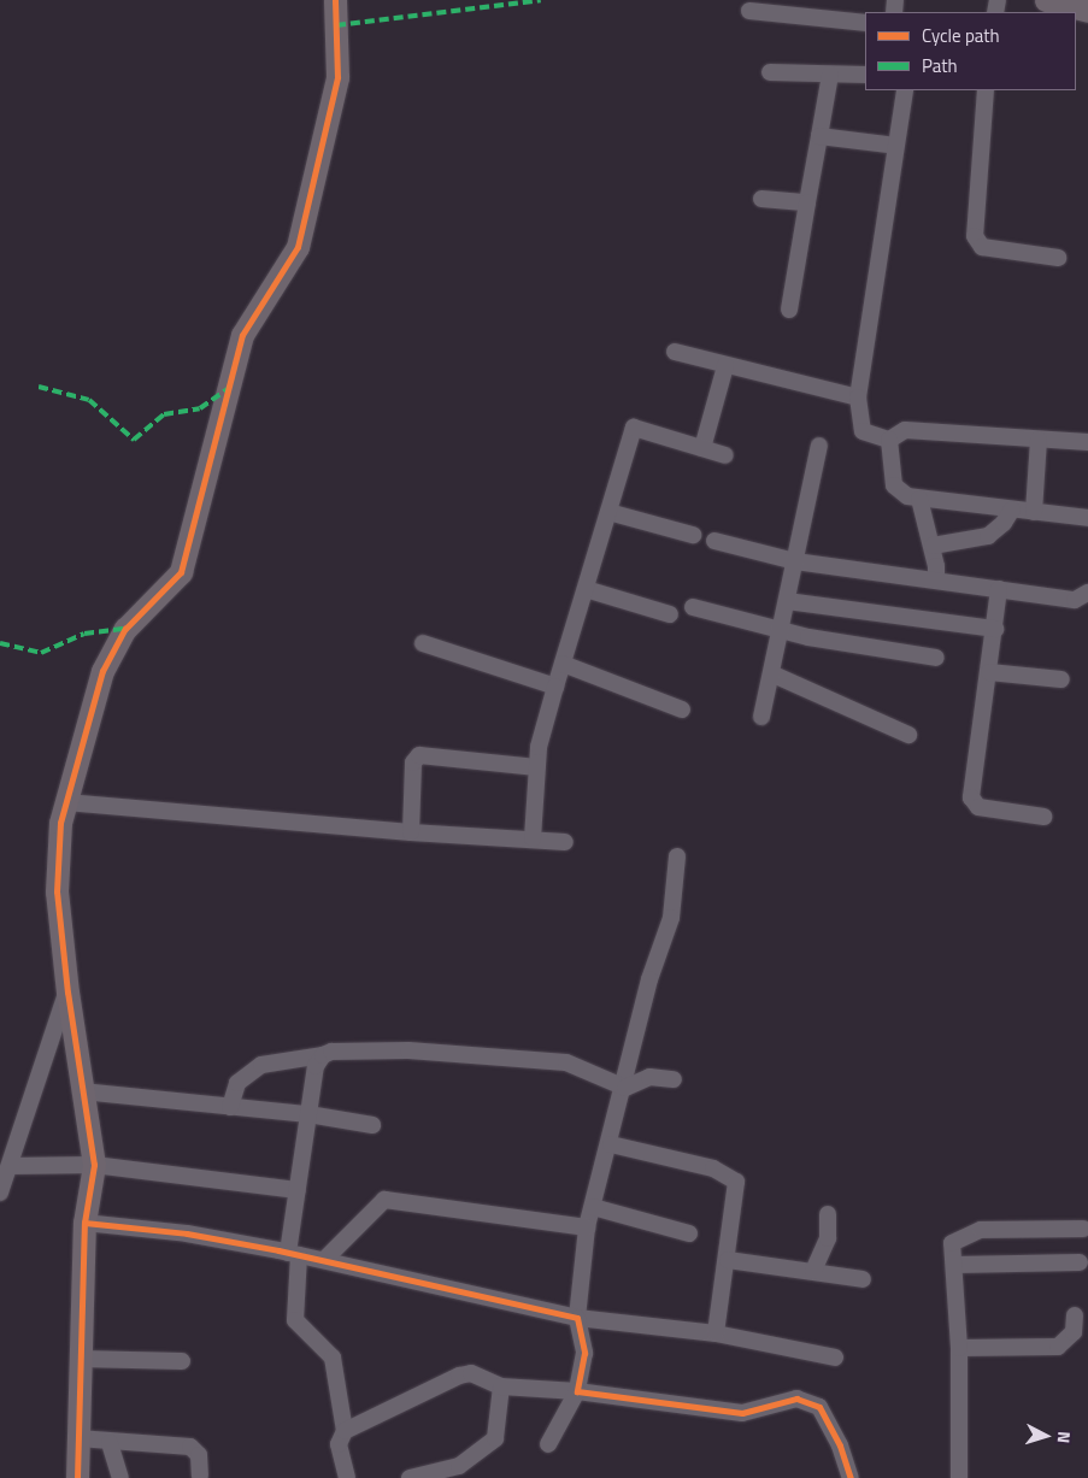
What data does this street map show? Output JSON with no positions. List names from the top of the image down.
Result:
{
  "legend": ["Cycle path", "Path"],
  "north": "right"
}
